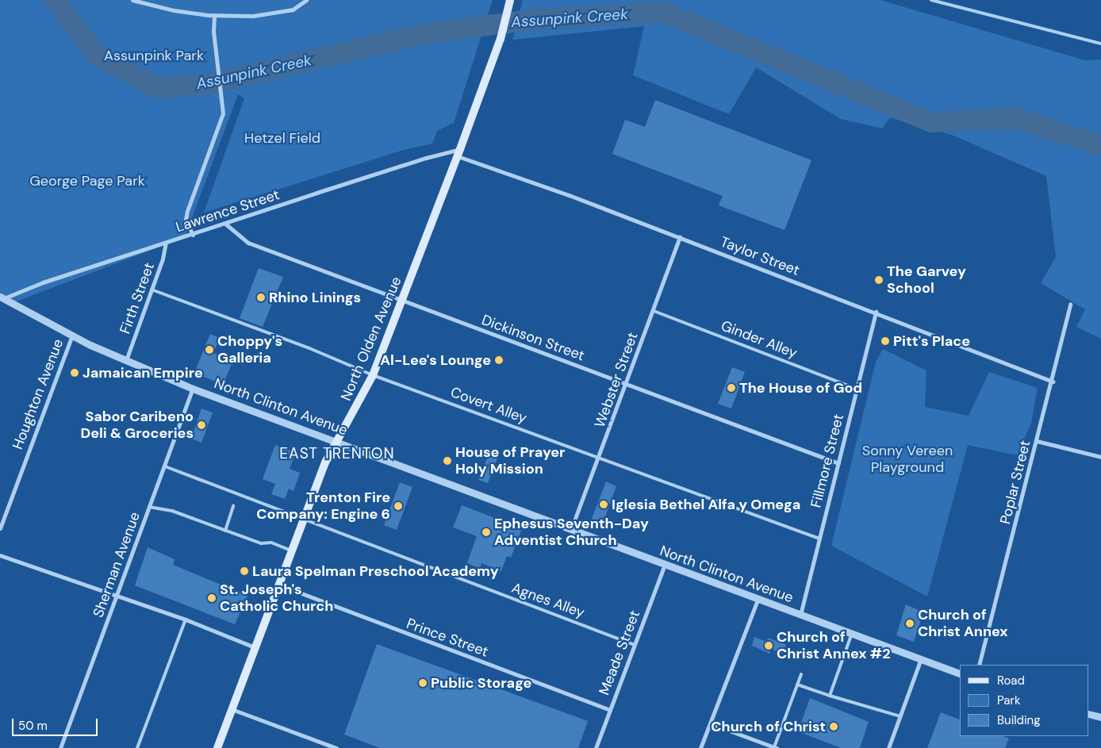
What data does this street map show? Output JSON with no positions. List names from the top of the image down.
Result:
{
  "streets": {
    "main road": ["North Olden Avenue"],
    "street": [
      "Lawrence Street",
      "Taylor Street",
      "Firth Street",
      "Dickinson Street",
      "Webster Street",
      "Houghton Avenue",
      "North Clinton Avenue",
      "Fillmore Street",
      "Poplar Street",
      "Sherman Avenue",
      "Prince Street",
      "Meade Street"
    ],
    "lane": ["Ginder Alley", "Covert Alley", "Agnes Alley"]
  },
  "crossings": [
    ["Lawrence Street", "Taylor Street"],
    ["Lawrence Street", "Firth Street"],
    ["Lawrence Street", "Dickinson Street"],
    ["Lawrence Street", "North Olden Avenue"],
    ["Lawrence Street", "North Clinton Avenue"],
    ["Taylor Street", "North Olden Avenue"],
    ["Taylor Street", "Webster Street"],
    ["Taylor Street", "Fillmore Street"],
    ["Taylor Street", "Poplar Street"],
    ["Firth Street", "Covert Alley"],
    ["Firth Street", "North Clinton Avenue"],
    ["Dickinson Street", "North Olden Avenue"],
    ["Dickinson Street", "Webster Street"],
    ["Dickinson Street", "Fillmore Street"],
    ["North Olden Avenue", "Covert Alley"],
    ["North Olden Avenue", "North Clinton Avenue"],
    ["North Olden Avenue", "Agnes Alley"],
    ["North Olden Avenue", "Prince Street"],
    ["Ginder Alley", "Webster Street"],
    ["Ginder Alley", "Fillmore Street"],
    ["Webster Street", "Covert Alley"],
    ["Webster Street", "North Clinton Avenue"],
    ["Houghton Avenue", "North Clinton Avenue"],
    ["Covert Alley", "Fillmore Street"],
    ["North Clinton Avenue", "Fillmore Street"],
    ["North Clinton Avenue", "Sherman Avenue"],
    ["North Clinton Avenue", "Meade Street"],
    ["Sherman Avenue", "Agnes Alley"],
    ["Agnes Alley", "Meade Street"],
    ["Prince Street", "Meade Street"]
  ],
  "districts": ["EAST TRENTON"],
  "water": ["Assunpink Creek"],
  "parks": [
    "Assunpink Park",
    "Hetzel Field",
    "George Page Park",
    "Sonny Vereen Playground"
  ],
  "places": [
    "The Garvey School",
    "Rhino Linings",
    "Pitt's Place",
    "Choppy's Galleria",
    "Al-Lee's Lounge",
    "Jamaican Empire",
    "The House of God",
    "Sabor Caribeno Deli & Groceries",
    "House of Prayer Holy Mission",
    "Iglesia Bethel Alfa y Omega",
    "Trenton Fire Company: Engine 6",
    "Ephesus Seventh-Day Adventist Church",
    "Laura Spelman Preschool Academy",
    "St. Joseph's Catholic Church",
    "Church of Christ Annex",
    "Church of Christ Annex #2",
    "Public Storage",
    "Church of Christ"
  ],
  "legend": ["Road", "Park", "Building"],
  "scale_bar": "50 m"
}
